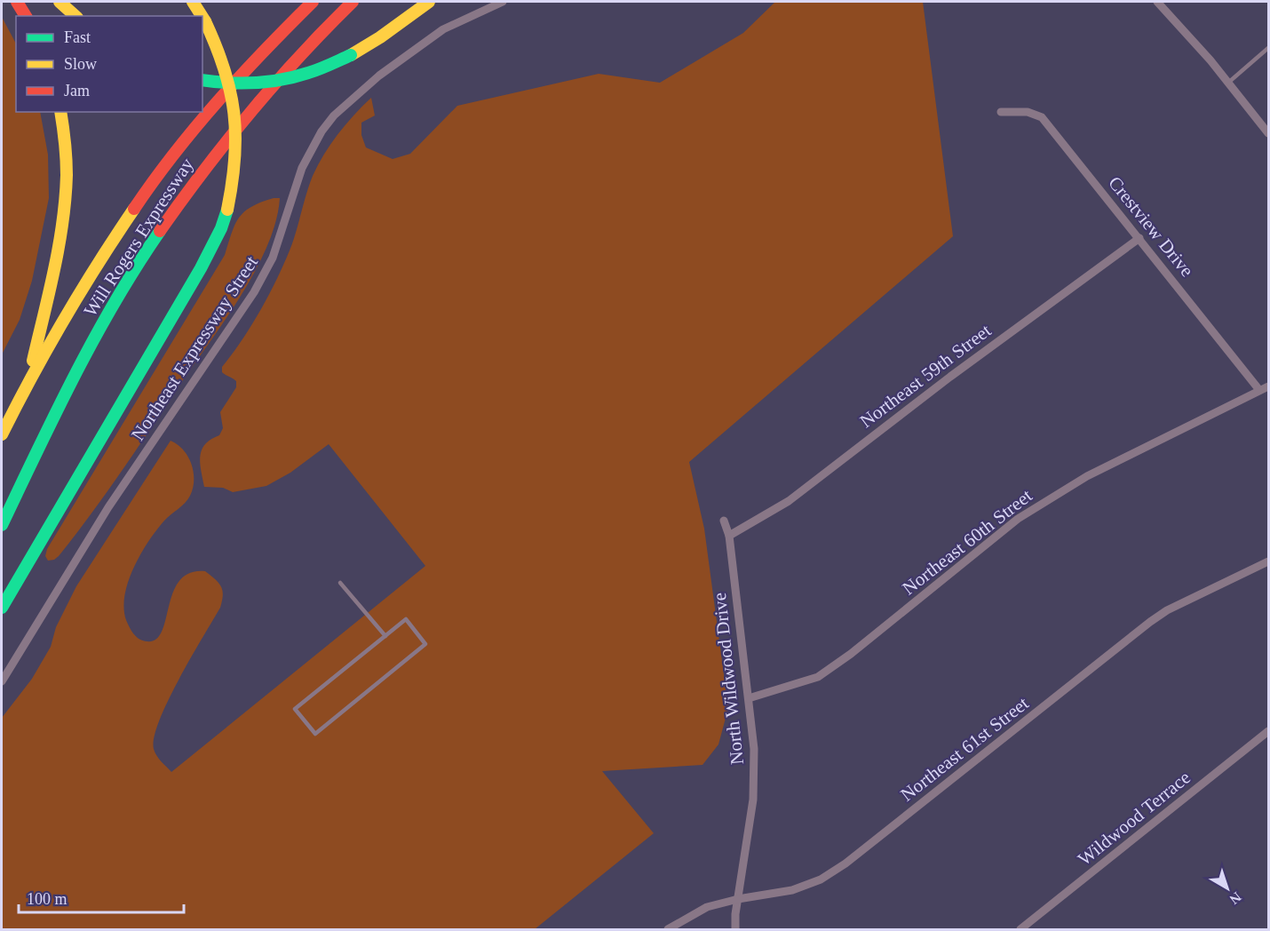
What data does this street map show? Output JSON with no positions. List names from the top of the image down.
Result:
{
  "streets": {
    "highway": ["Will Rogers Expressway"],
    "street": [
      "Crestview Drive",
      "Northeast Expressway Street",
      "Northeast 59th Street",
      "Northeast 60th Street",
      "North Wildwood Drive",
      "Northeast 61st Street",
      "Wildwood Terrace"
    ]
  },
  "crossings": [
    ["Crestview Drive", "Northeast 59th Street"],
    ["Crestview Drive", "Northeast 60th Street"],
    ["Northeast 59th Street", "North Wildwood Drive"],
    ["Northeast 60th Street", "North Wildwood Drive"],
    ["North Wildwood Drive", "Northeast 61st Street"]
  ],
  "legend": ["Fast", "Slow", "Jam"],
  "scale_bar": "100 m",
  "north": "bottom right"
}
